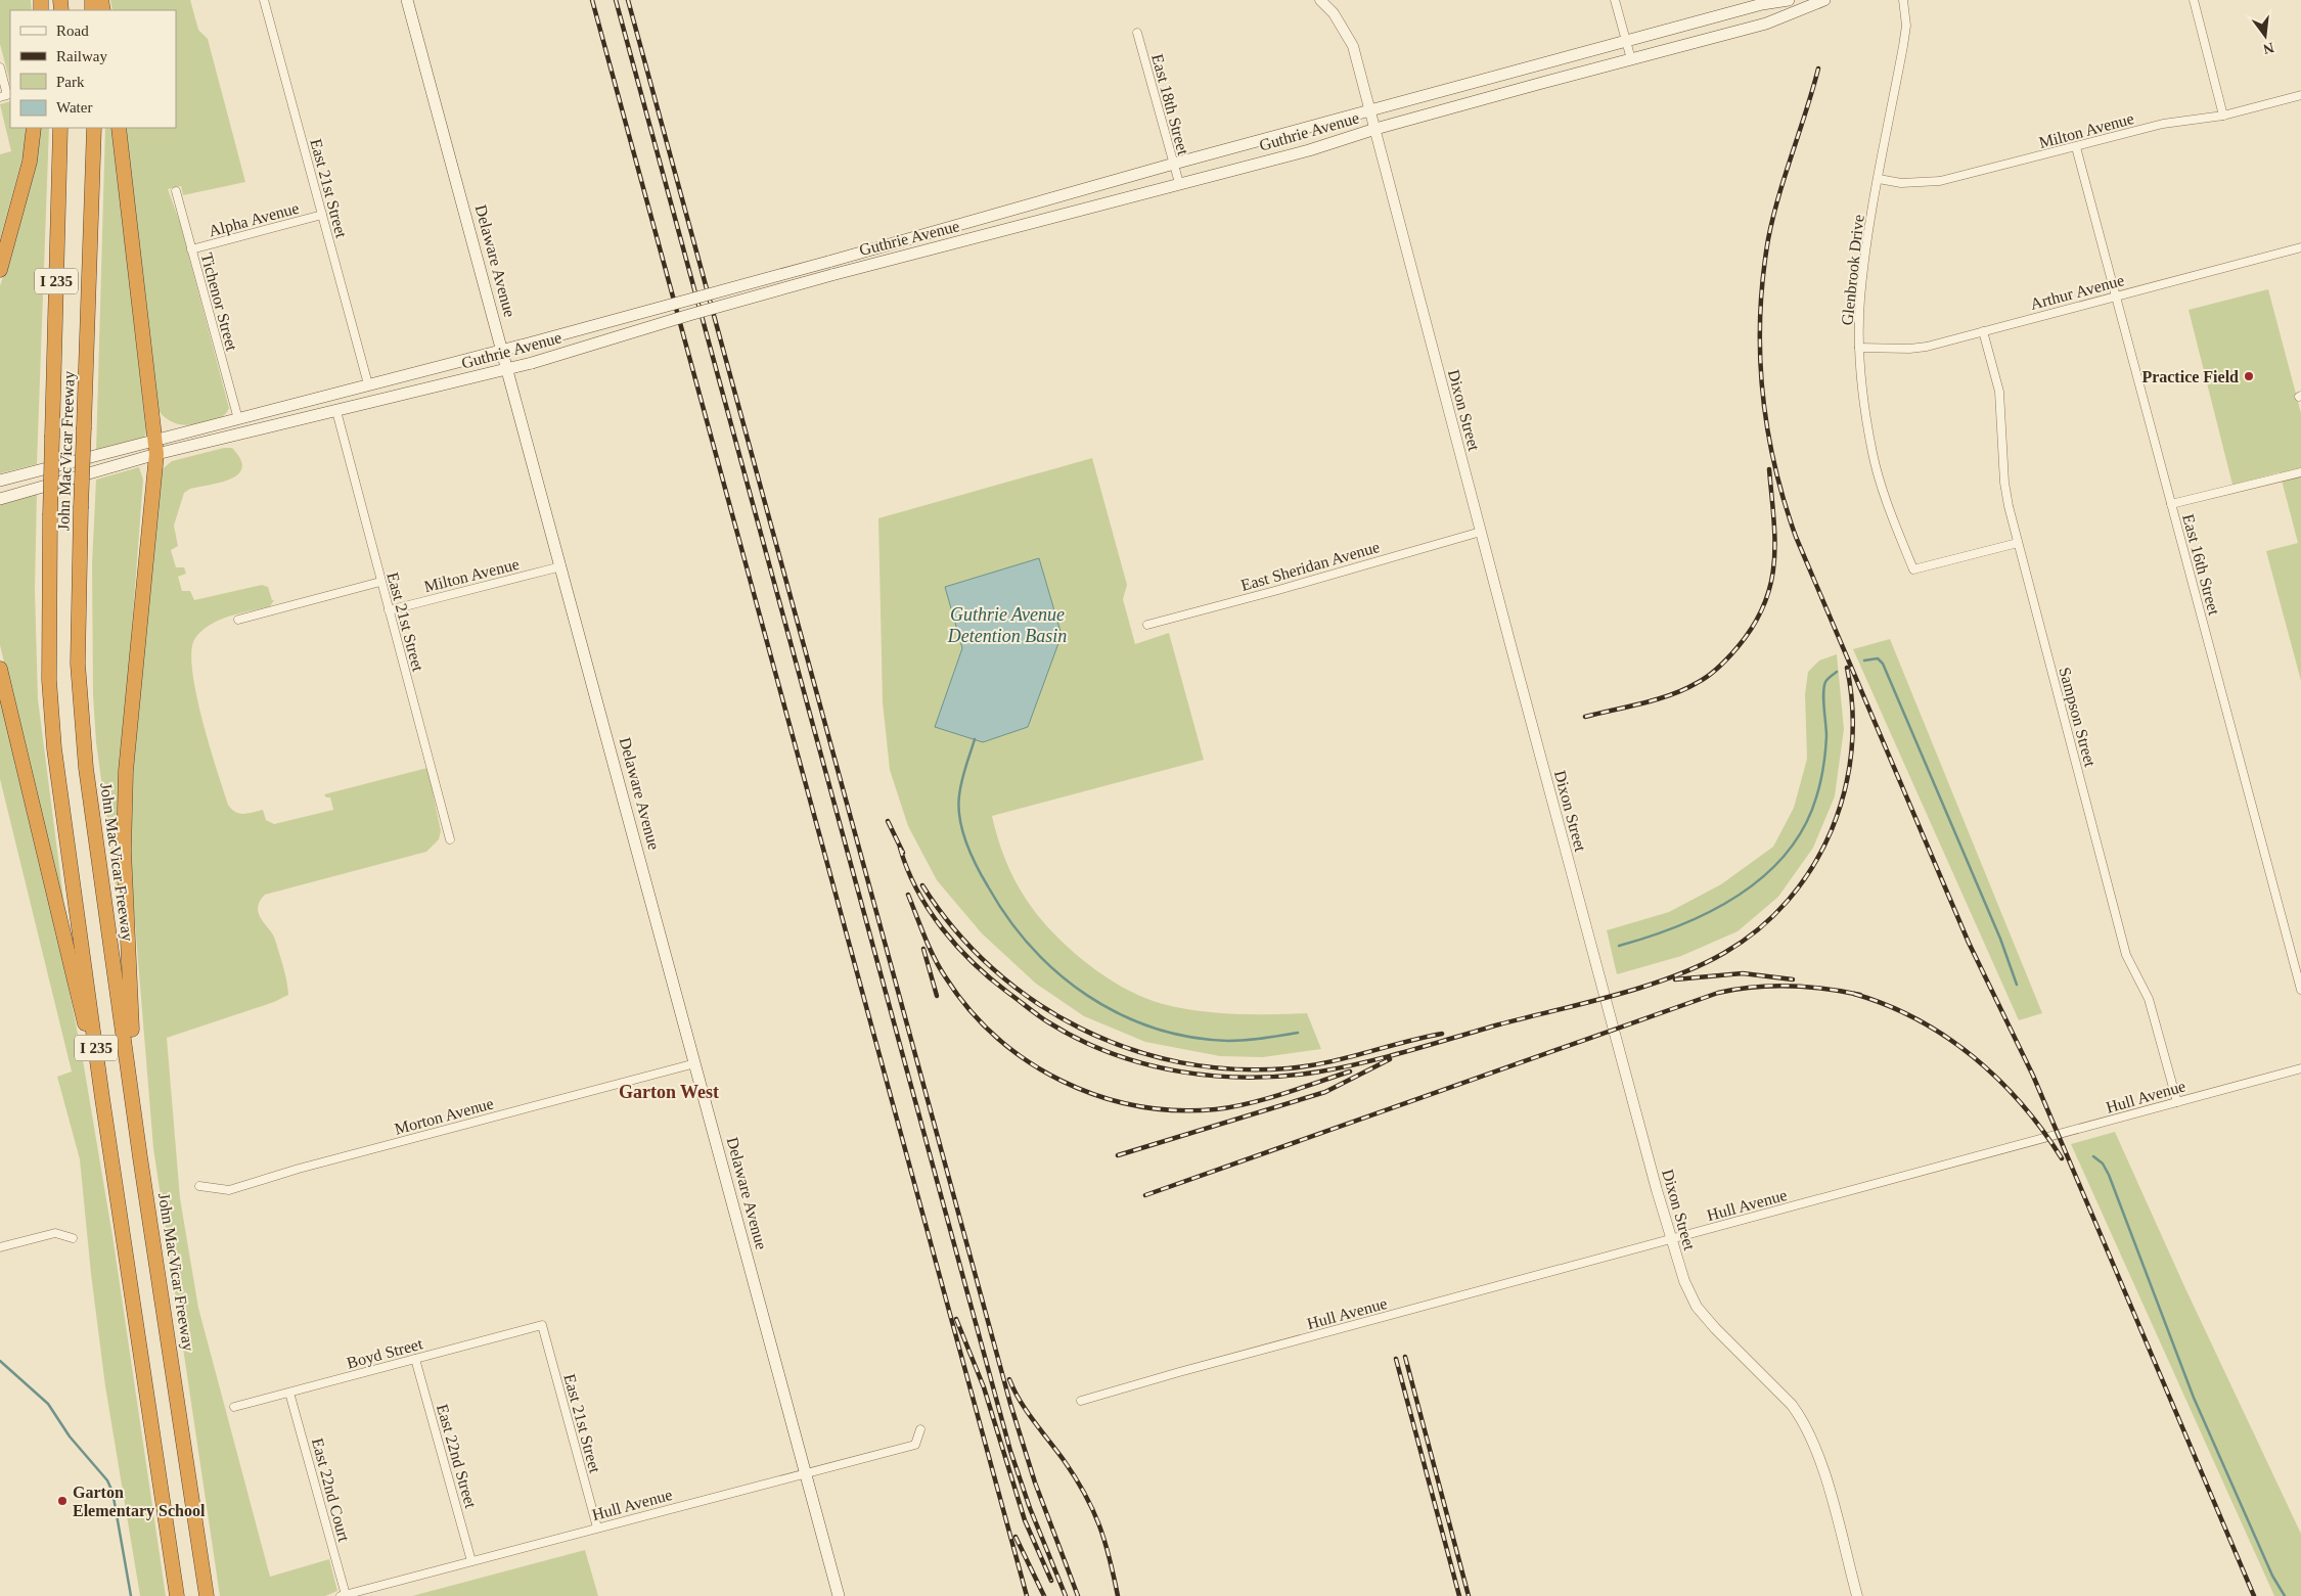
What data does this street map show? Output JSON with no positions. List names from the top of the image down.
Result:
{
  "streets": {
    "highway": ["I 235", "John MacVicar Freeway"],
    "main road": ["Guthrie Avenue", "Delaware Avenue"],
    "street": [
      "East 18th Street",
      "Milton Avenue",
      "East 21st Street",
      "Alpha Avenue",
      "Glenbrook Drive",
      "Arthur Avenue",
      "Tichenor Street",
      "Dixon Street",
      "East 16th Street",
      "East Sheridan Avenue",
      "Sampson Street",
      "Hull Avenue",
      "Morton Avenue",
      "Boyd Street",
      "East 22nd Street",
      "East 22nd Court"
    ]
  },
  "crossings": [
    ["East 18th Street", "Guthrie Avenue"],
    ["Milton Avenue", "East 21st Street"],
    ["Milton Avenue", "Delaware Avenue"],
    ["Milton Avenue", "Glenbrook Drive"],
    ["Milton Avenue", "East 16th Street"],
    ["Guthrie Avenue", "East 21st Street"],
    ["Guthrie Avenue", "Delaware Avenue"],
    ["Guthrie Avenue", "Tichenor Street"],
    ["Guthrie Avenue", "Dixon Street"],
    ["East 21st Street", "Alpha Avenue"],
    ["East 21st Street", "Hull Avenue"],
    ["East 21st Street", "Boyd Street"],
    ["Alpha Avenue", "Tichenor Street"],
    ["Delaware Avenue", "Hull Avenue"],
    ["Delaware Avenue", "Morton Avenue"],
    ["Glenbrook Drive", "Arthur Avenue"],
    ["Glenbrook Drive", "Sampson Street"],
    ["Arthur Avenue", "East 16th Street"],
    ["Arthur Avenue", "Sampson Street"],
    ["Dixon Street", "East Sheridan Avenue"],
    ["Dixon Street", "Hull Avenue"],
    ["Sampson Street", "Hull Avenue"],
    ["Hull Avenue", "East 22nd Street"],
    ["Hull Avenue", "East 22nd Court"],
    ["Boyd Street", "East 22nd Street"],
    ["Boyd Street", "East 22nd Court"]
  ],
  "districts": ["Garton West"],
  "water": ["Guthrie Avenue Detention Basin"],
  "places": ["Practice Field", "Garton Elementary School"],
  "legend": [
    "Road",
    "Railway",
    "Park",
    "Water"
  ],
  "north": "bottom"
}
